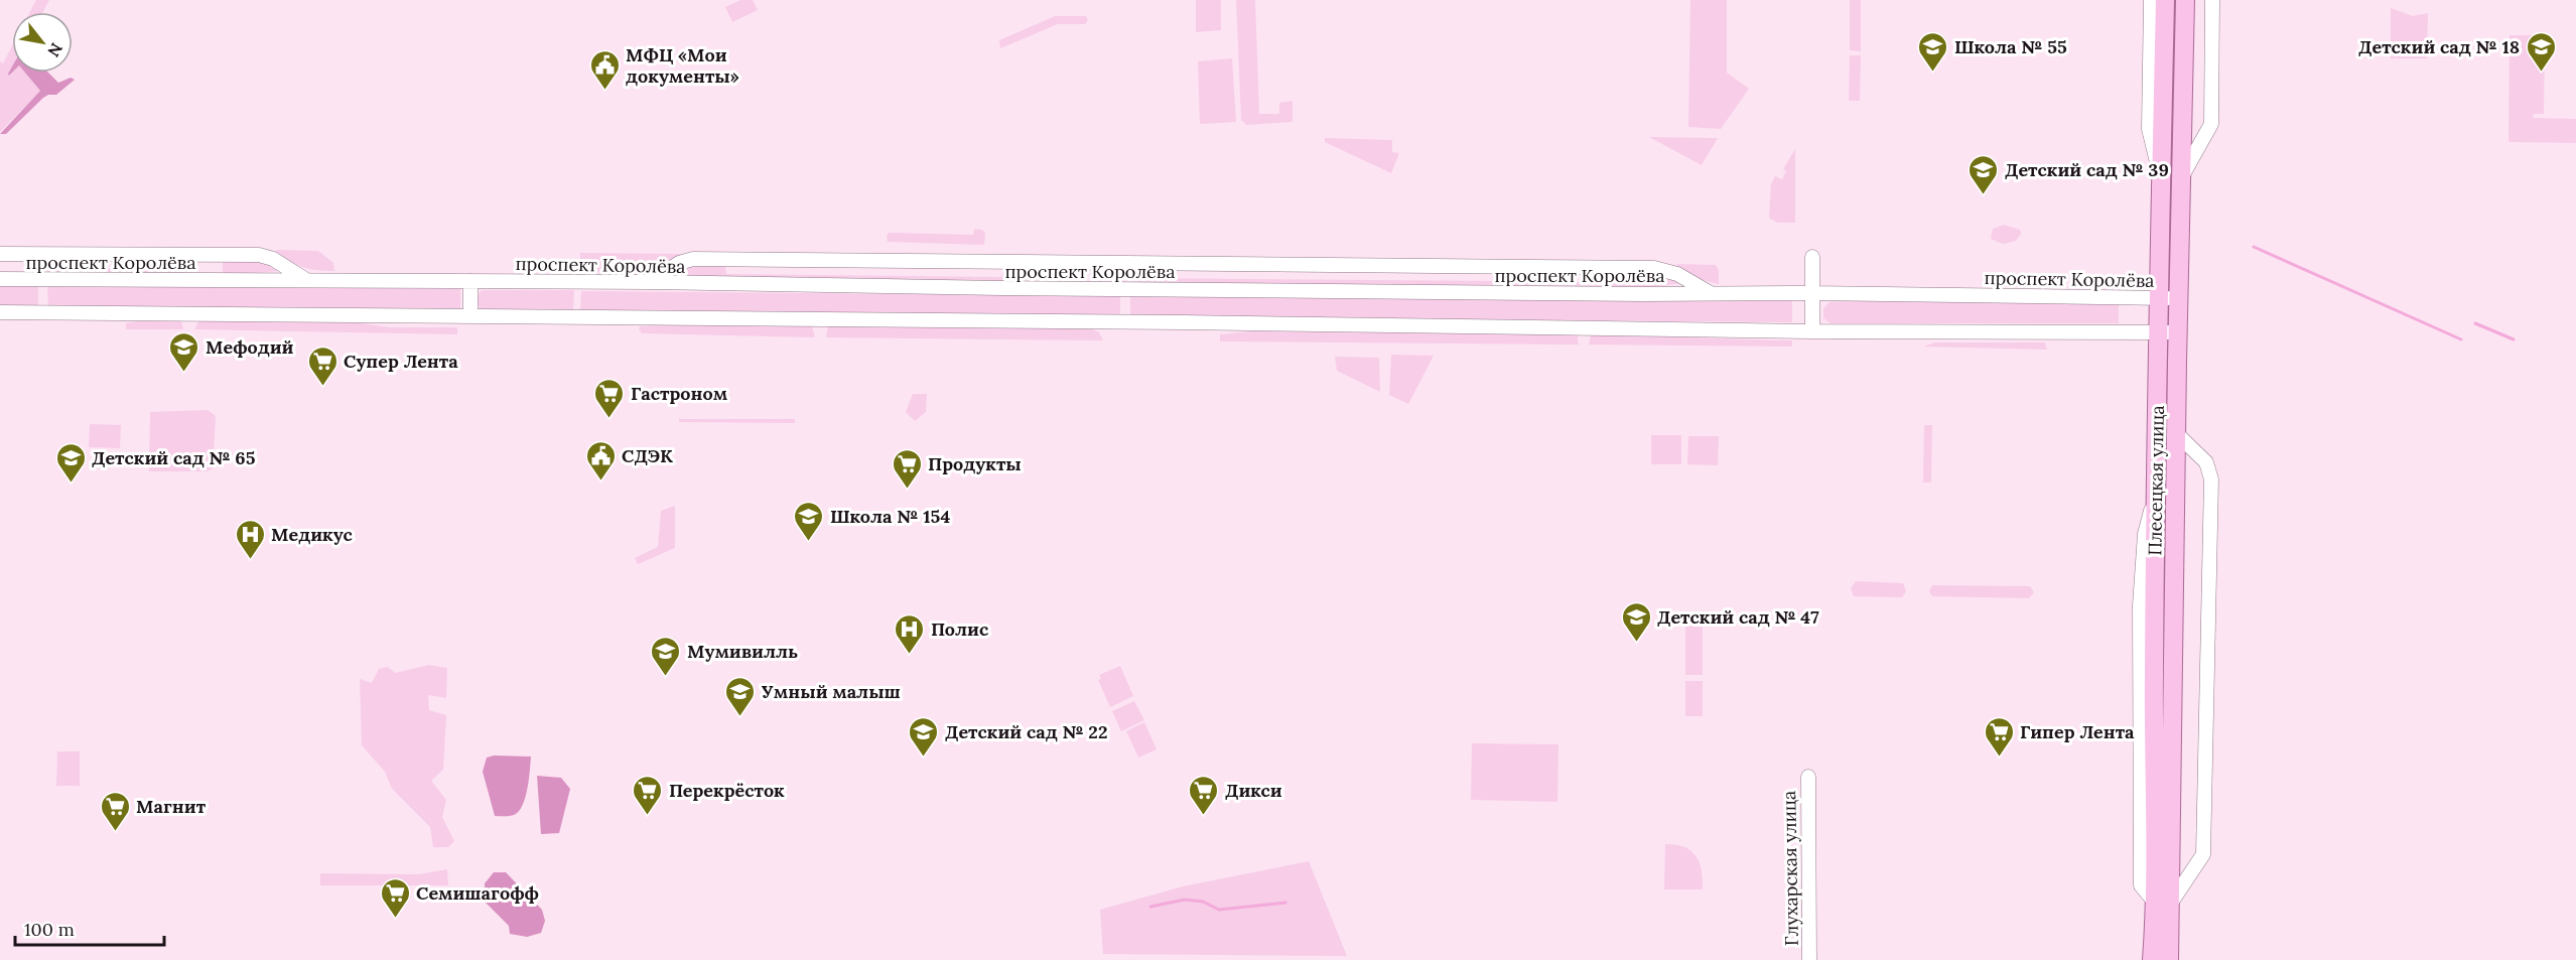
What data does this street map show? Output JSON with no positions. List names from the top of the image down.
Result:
{
  "streets": {
    "main road": ["Плесецкая улица"],
    "street": ["проспект Королёва", "Глухарская улица"]
  },
  "crossings": [
    ["проспект Королёва", "Плесецкая улица"]
  ],
  "places": {
    "school or university": [
      "Школа № 55",
      "Детский сад № 18",
      "Детский сад № 39",
      "Мефодий",
      "Детский сад № 65",
      "Школа № 154",
      "Детский сад № 47",
      "Мумивилль",
      "Умный малыш",
      "Детский сад № 22"
    ],
    "public building": ["МФЦ «Мои документы»", "СДЭК"],
    "supermarket": [
      "Супер Лента",
      "Гастроном",
      "Продукты",
      "Гипер Лента",
      "Перекрёсток",
      "Дикси",
      "Магнит",
      "Семишагофф"
    ],
    "hospital": ["Медикус", "Полис"]
  },
  "scale_bar": "100 m",
  "north": "bottom right"
}
